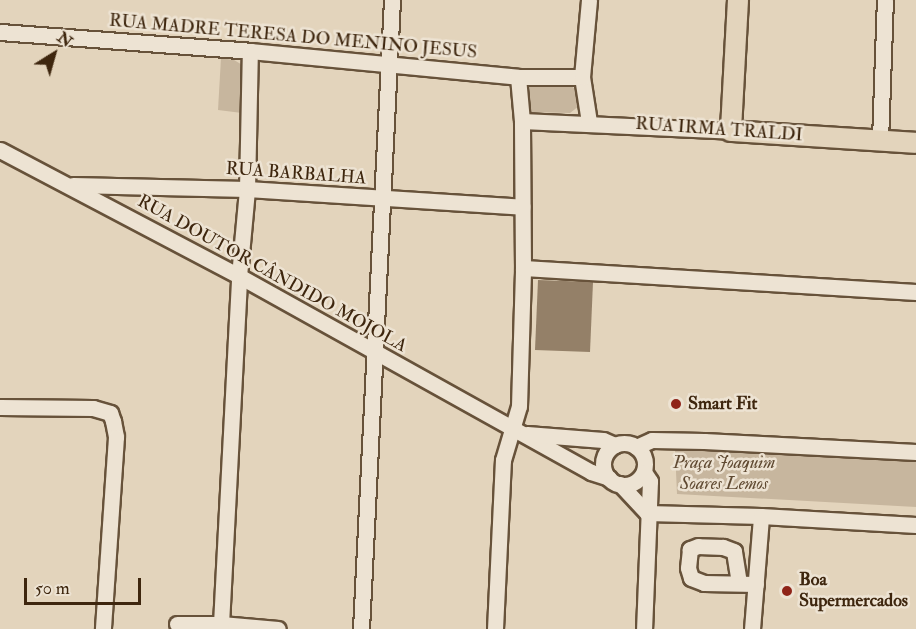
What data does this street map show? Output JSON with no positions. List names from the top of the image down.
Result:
{
  "streets": {
    "main road": ["RUA IRMA TRALDI"],
    "street": ["RUA MADRE TERESA DO MENINO JESUS", "RUA BARBALHA", "RUA DOUTOR CÂNDIDO MOJOLA"]
  },
  "crossings": [
    ["RUA BARBALHA", "RUA DOUTOR CÂNDIDO MOJOLA"]
  ],
  "parks": ["Praça Joaquim Soares Lemos"],
  "places": ["Smart Fit", "Boa Supermercados"],
  "scale_bar": "50 m",
  "north": "top right"
}
